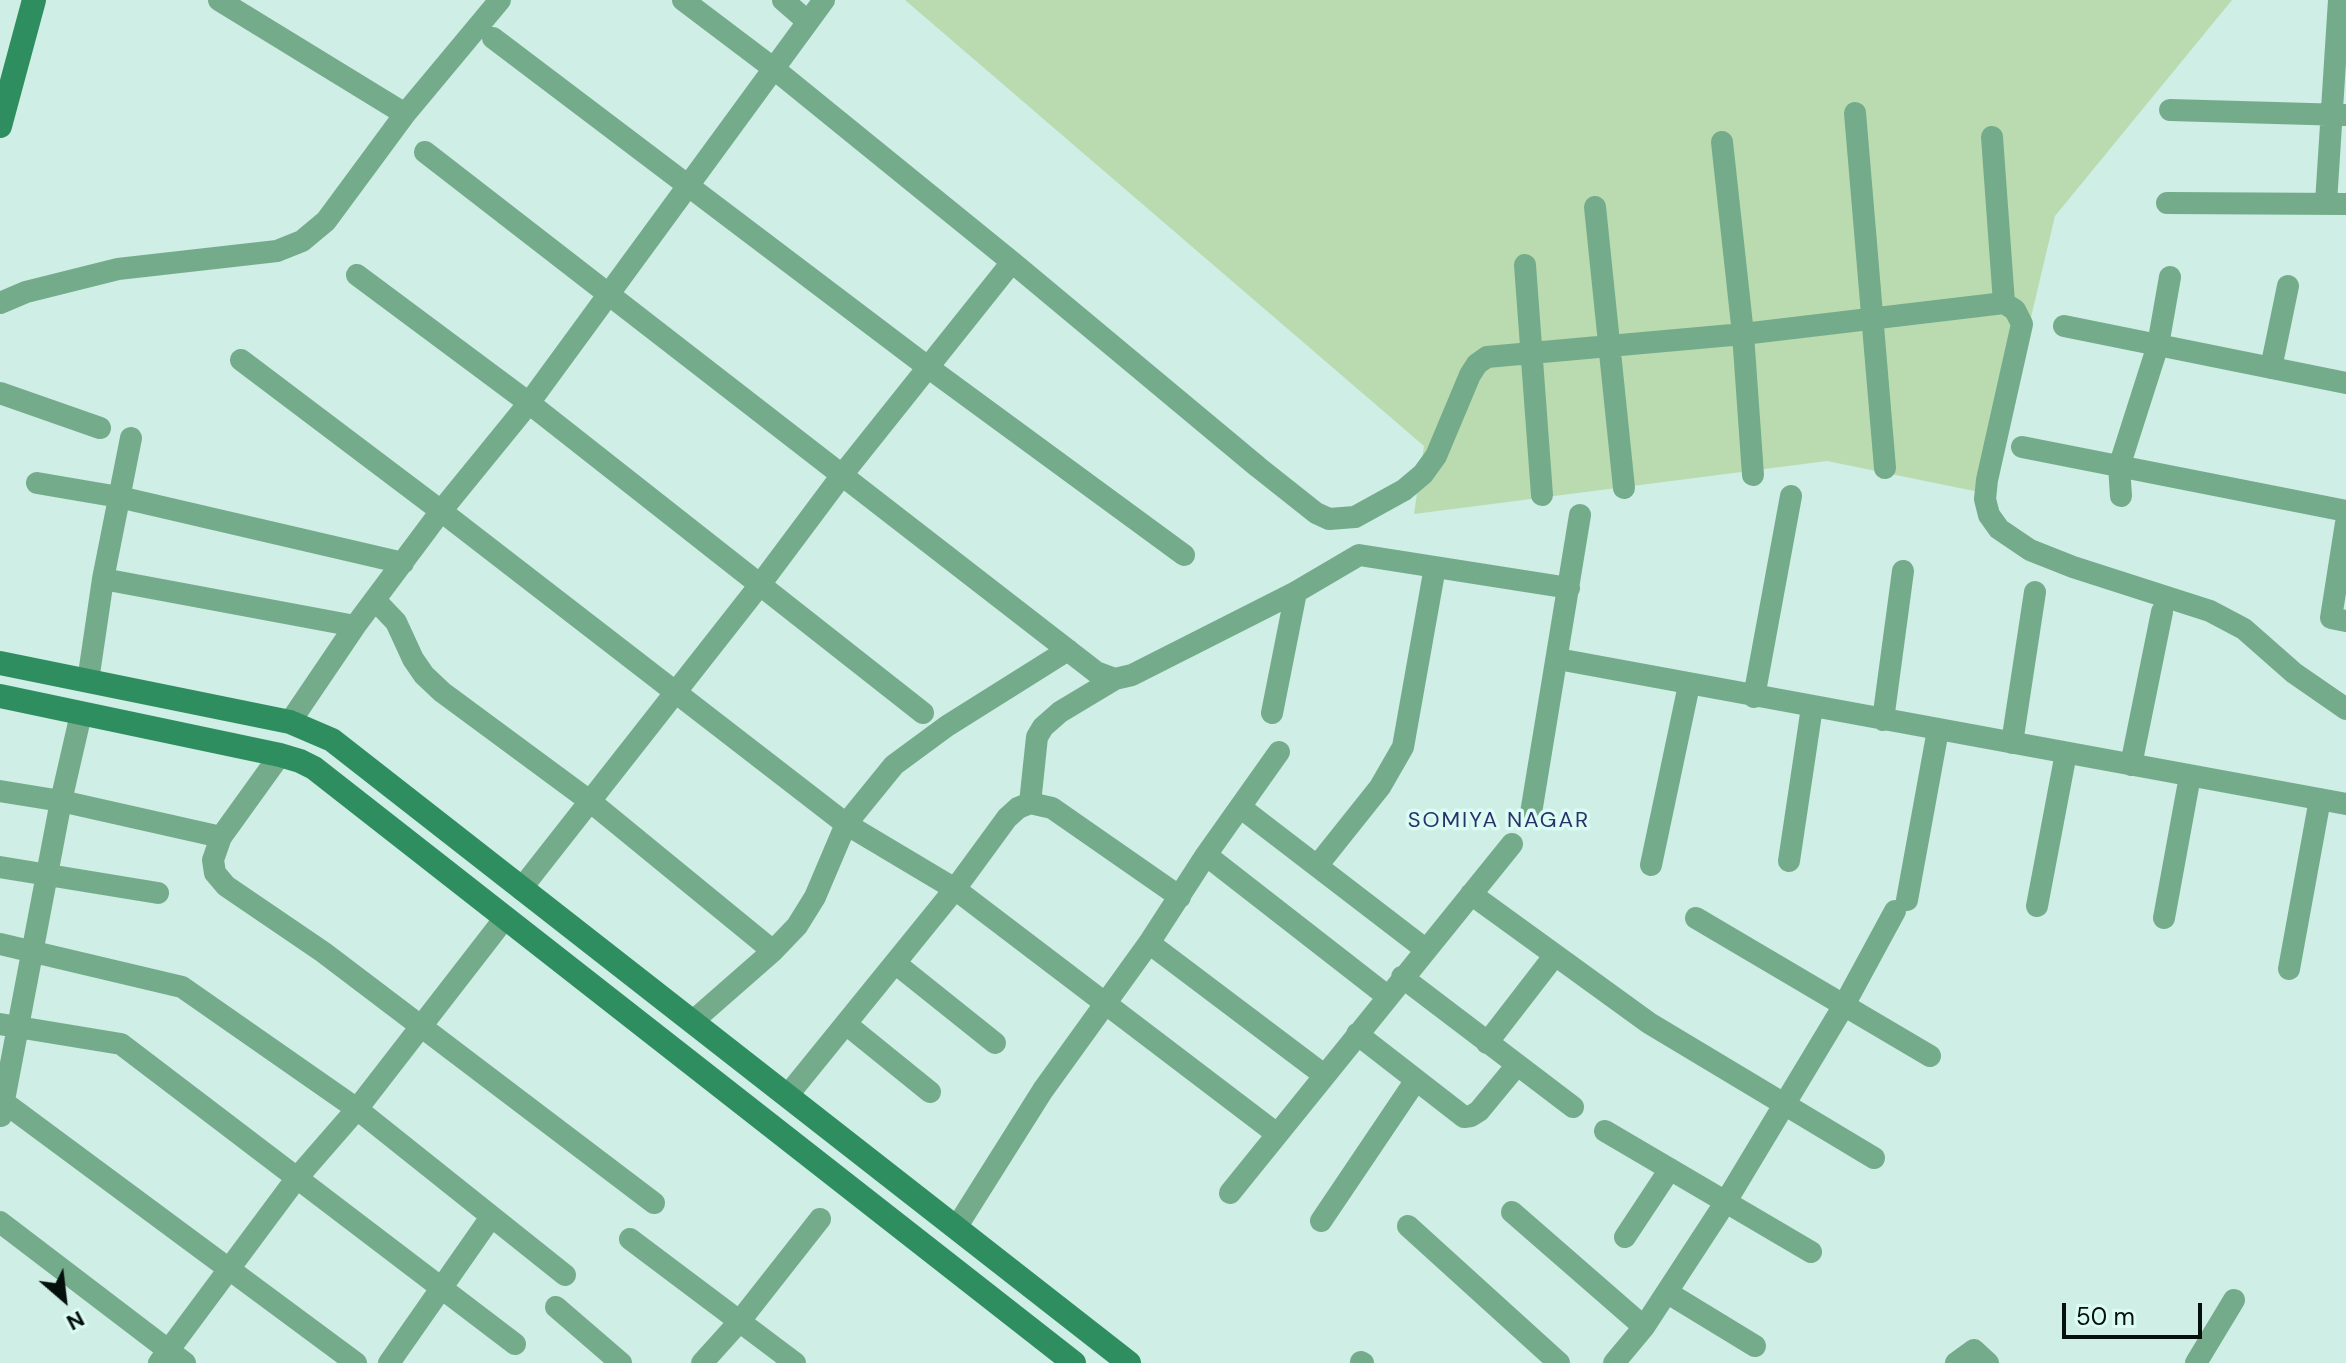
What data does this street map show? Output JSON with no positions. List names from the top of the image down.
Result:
{
  "districts": ["SOMIYA NAGAR"],
  "scale_bar": "50 m",
  "north": "bottom right"
}
